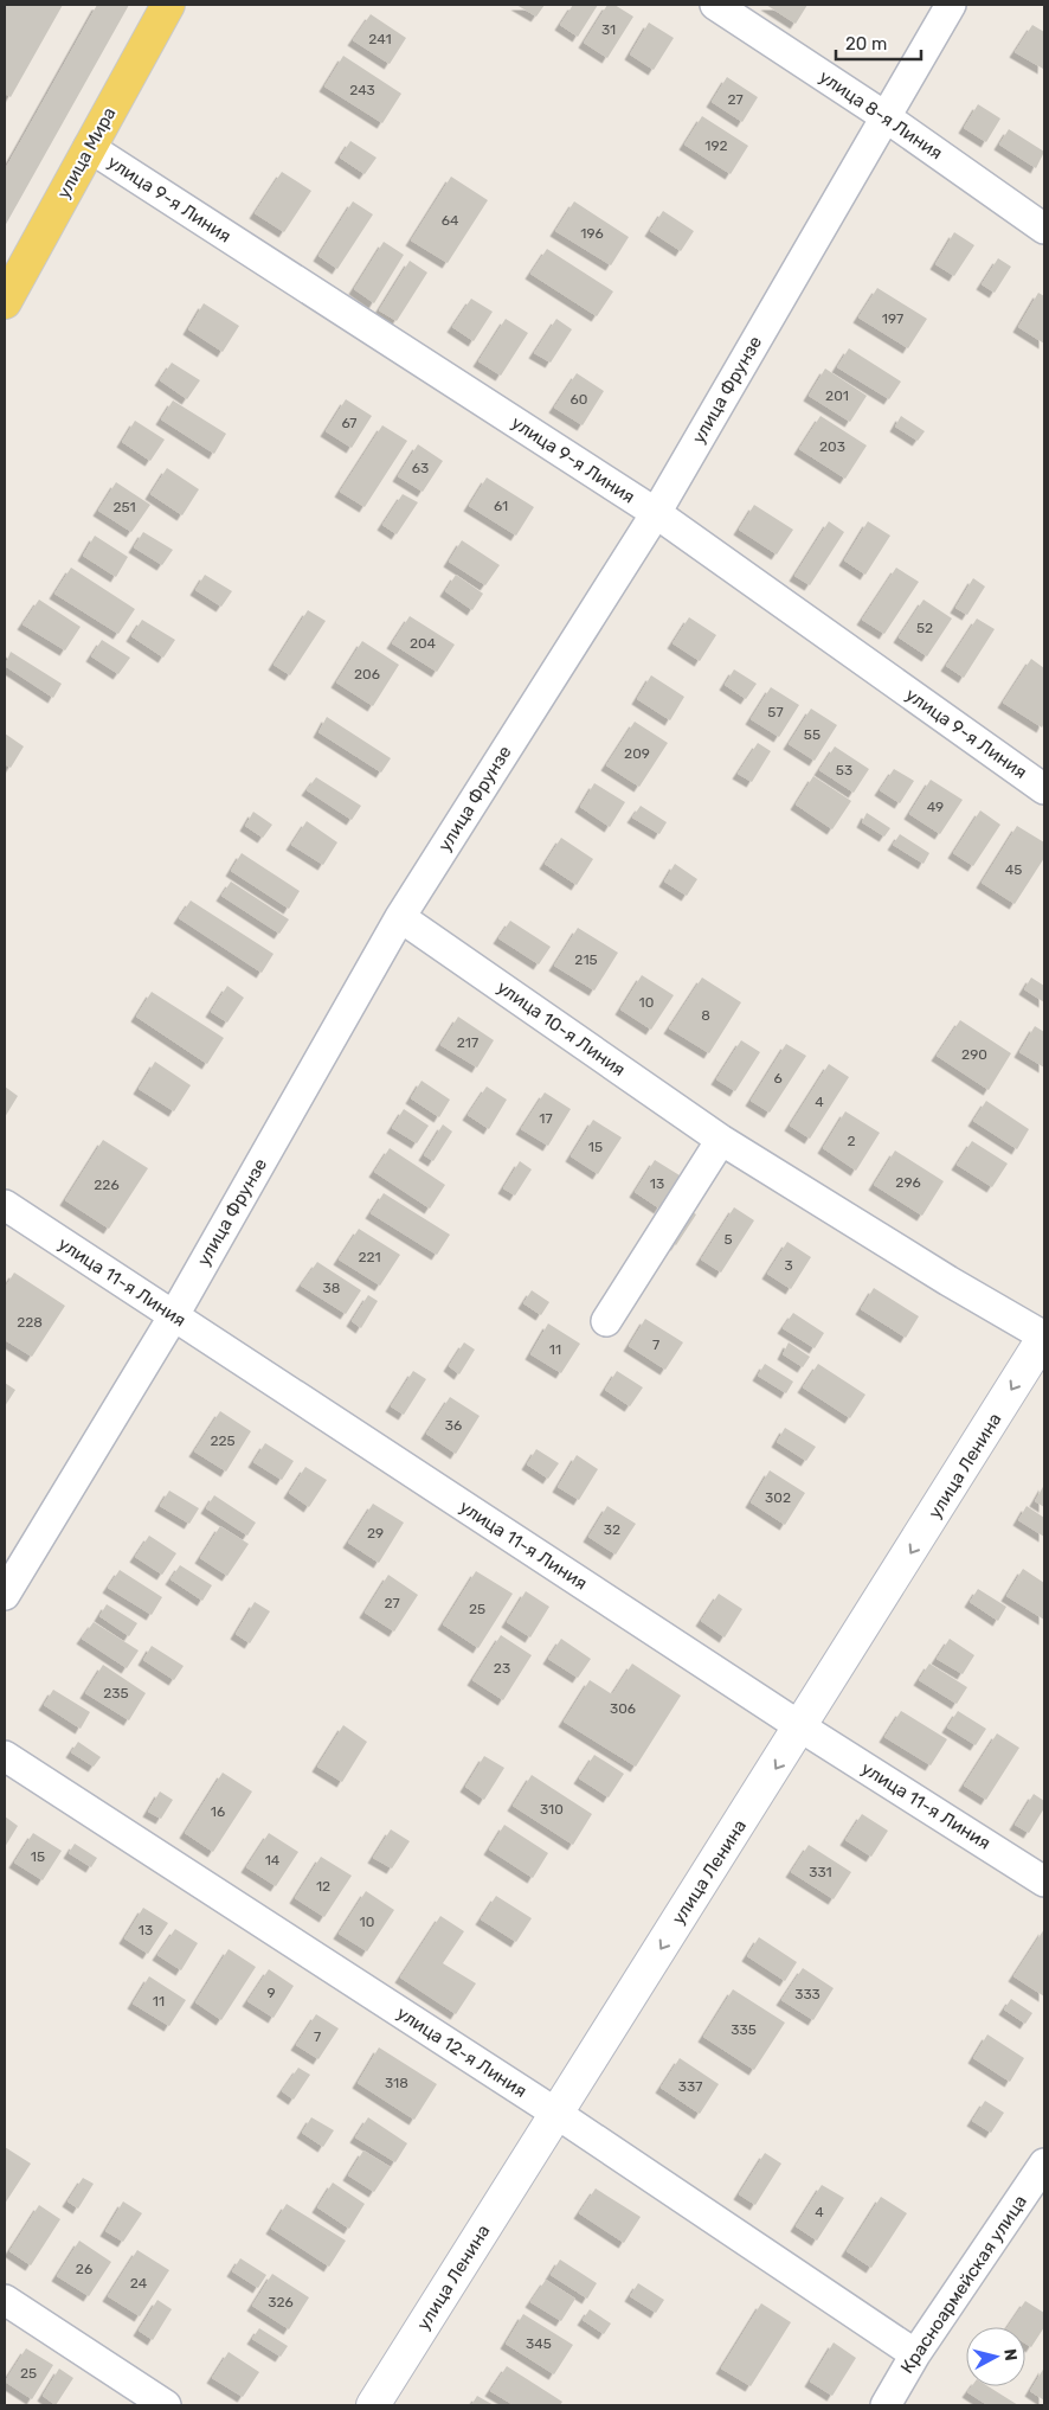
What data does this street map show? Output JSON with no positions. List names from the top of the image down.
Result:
{
  "streets": {
    "main road": ["улица Мира", "улица Ленина"],
    "street": [
      "улица 8-я Линия",
      "улица 9-я Линия",
      "улица Фрунзе",
      "улица 10-я Линия",
      "улица 11-я Линия",
      "улица 12-я Линия",
      "Красноармейская улица"
    ]
  },
  "crossings": [
    ["улица 8-я Линия", "улица Фрунзе"],
    ["улица Мира", "улица 9-я Линия"],
    ["улица 9-я Линия", "улица Фрунзе"],
    ["улица Фрунзе", "улица 10-я Линия"],
    ["улица Фрунзе", "улица 11-я Линия"],
    ["улица 10-я Линия", "улица Ленина"],
    ["улица 11-я Линия", "улица Ленина"],
    ["улица Ленина", "улица 12-я Линия"],
    ["улица 12-я Линия", "Красноармейская улица"]
  ],
  "one_way": ["улица Ленина"],
  "house_numbers": [
    "31",
    "241",
    "243",
    "27",
    "192",
    "64",
    "196",
    "197",
    "201",
    "60",
    "67",
    "203",
    "63",
    "61",
    "251",
    "52",
    "204",
    "206",
    "57",
    "55",
    "209",
    "53",
    "49",
    "45",
    "215",
    "10",
    "8",
    "217",
    "290",
    "6",
    "4",
    "17",
    "2",
    "15",
    "296",
    "13",
    "226",
    "5",
    "221",
    "3",
    "38",
    "228",
    "7",
    "11",
    "36",
    "225",
    "302",
    "32",
    "29",
    "27",
    "25",
    "23",
    "235",
    "306",
    "310",
    "16",
    "15",
    "14",
    "331",
    "12",
    "10",
    "13",
    "9",
    "333",
    "11",
    "335",
    "7",
    "318",
    "337",
    "4",
    "26",
    "24",
    "326",
    "345",
    "25"
  ],
  "scale_bar": "20 m",
  "north": "right"
}
